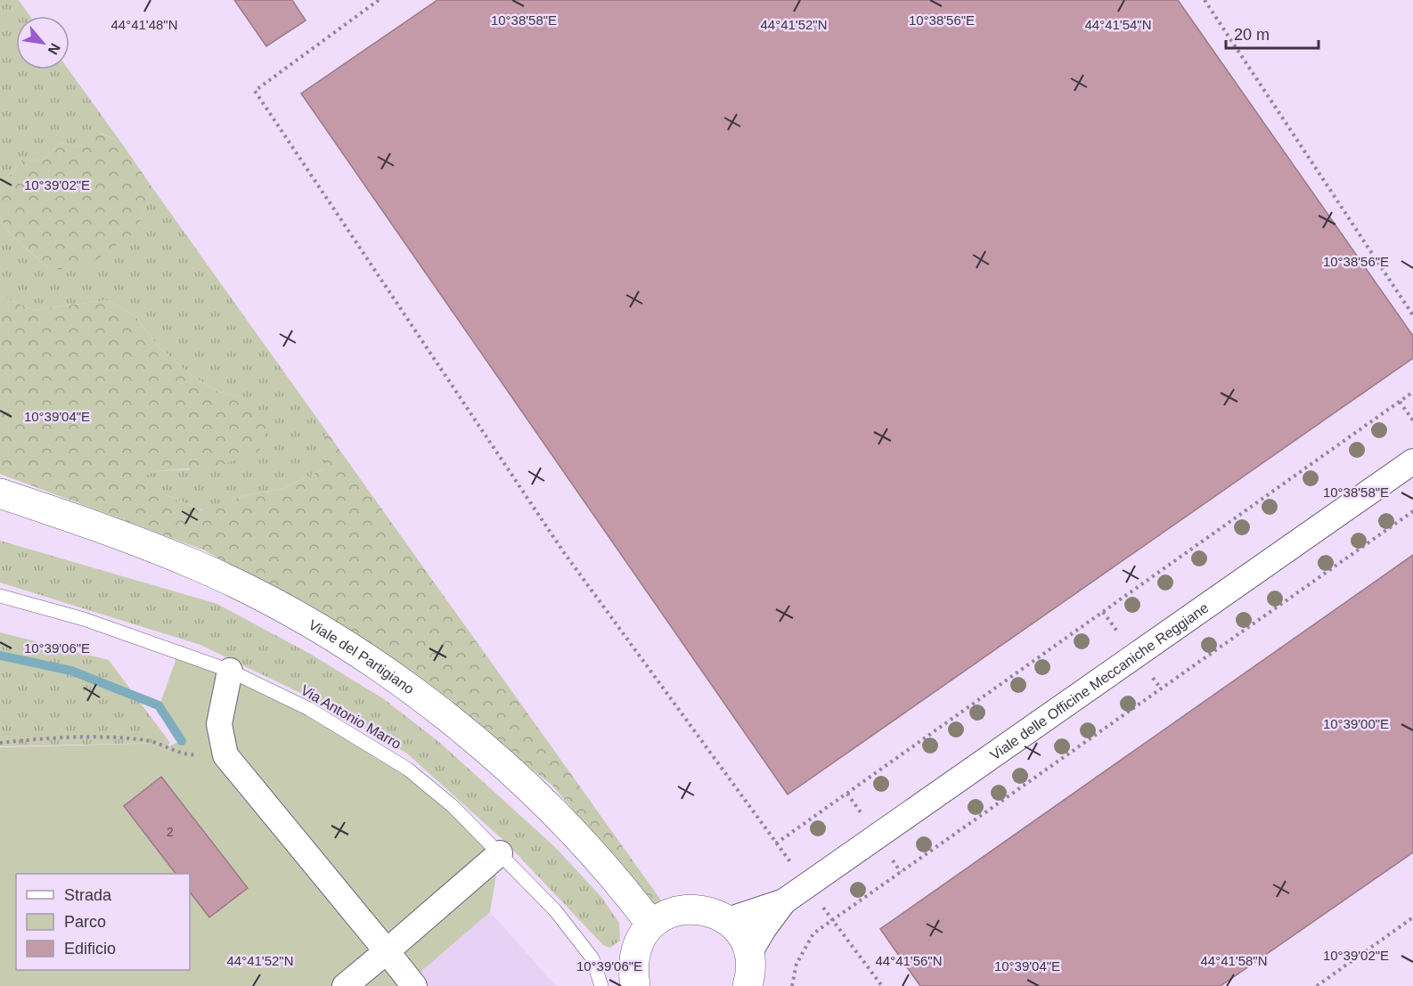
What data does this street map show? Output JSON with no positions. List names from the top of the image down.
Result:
{
  "streets": {
    "main road": ["Viale del Partigiano"],
    "street": ["Viale delle Officine Meccaniche Reggiane"],
    "lane": ["Via Antonio Marro"]
  },
  "house_numbers": ["2"],
  "legend": ["Strada", "Parco", "Edificio"],
  "scale_bar": "20 m",
  "north": "bottom right",
  "coordinates": [
    "10°38'58\"E",
    "10°38'56\"E",
    "44°41'48\"N",
    "44°41'52\"N",
    "44°41'54\"N",
    "10°39'02\"E",
    "10°39'04\"E",
    "10°39'06\"E",
    "10°39'00\"E",
    "44°41'56\"N",
    "44°41'58\"N"
  ]
}
